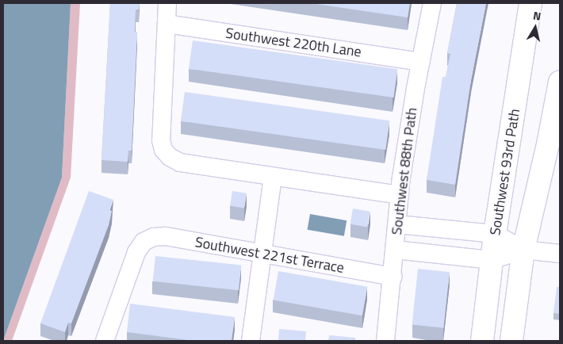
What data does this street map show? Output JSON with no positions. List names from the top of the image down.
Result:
{
  "streets": {
    "street": [
      "Southwest 220th Lane",
      "Southwest 88th Path",
      "Southwest 93rd Path",
      "Southwest 221st Terrace"
    ]
  },
  "crossings": [
    ["Southwest 220th Lane", "Southwest 88th Path"],
    ["Southwest 88th Path", "Southwest 221st Terrace"]
  ],
  "north": "top"
}
